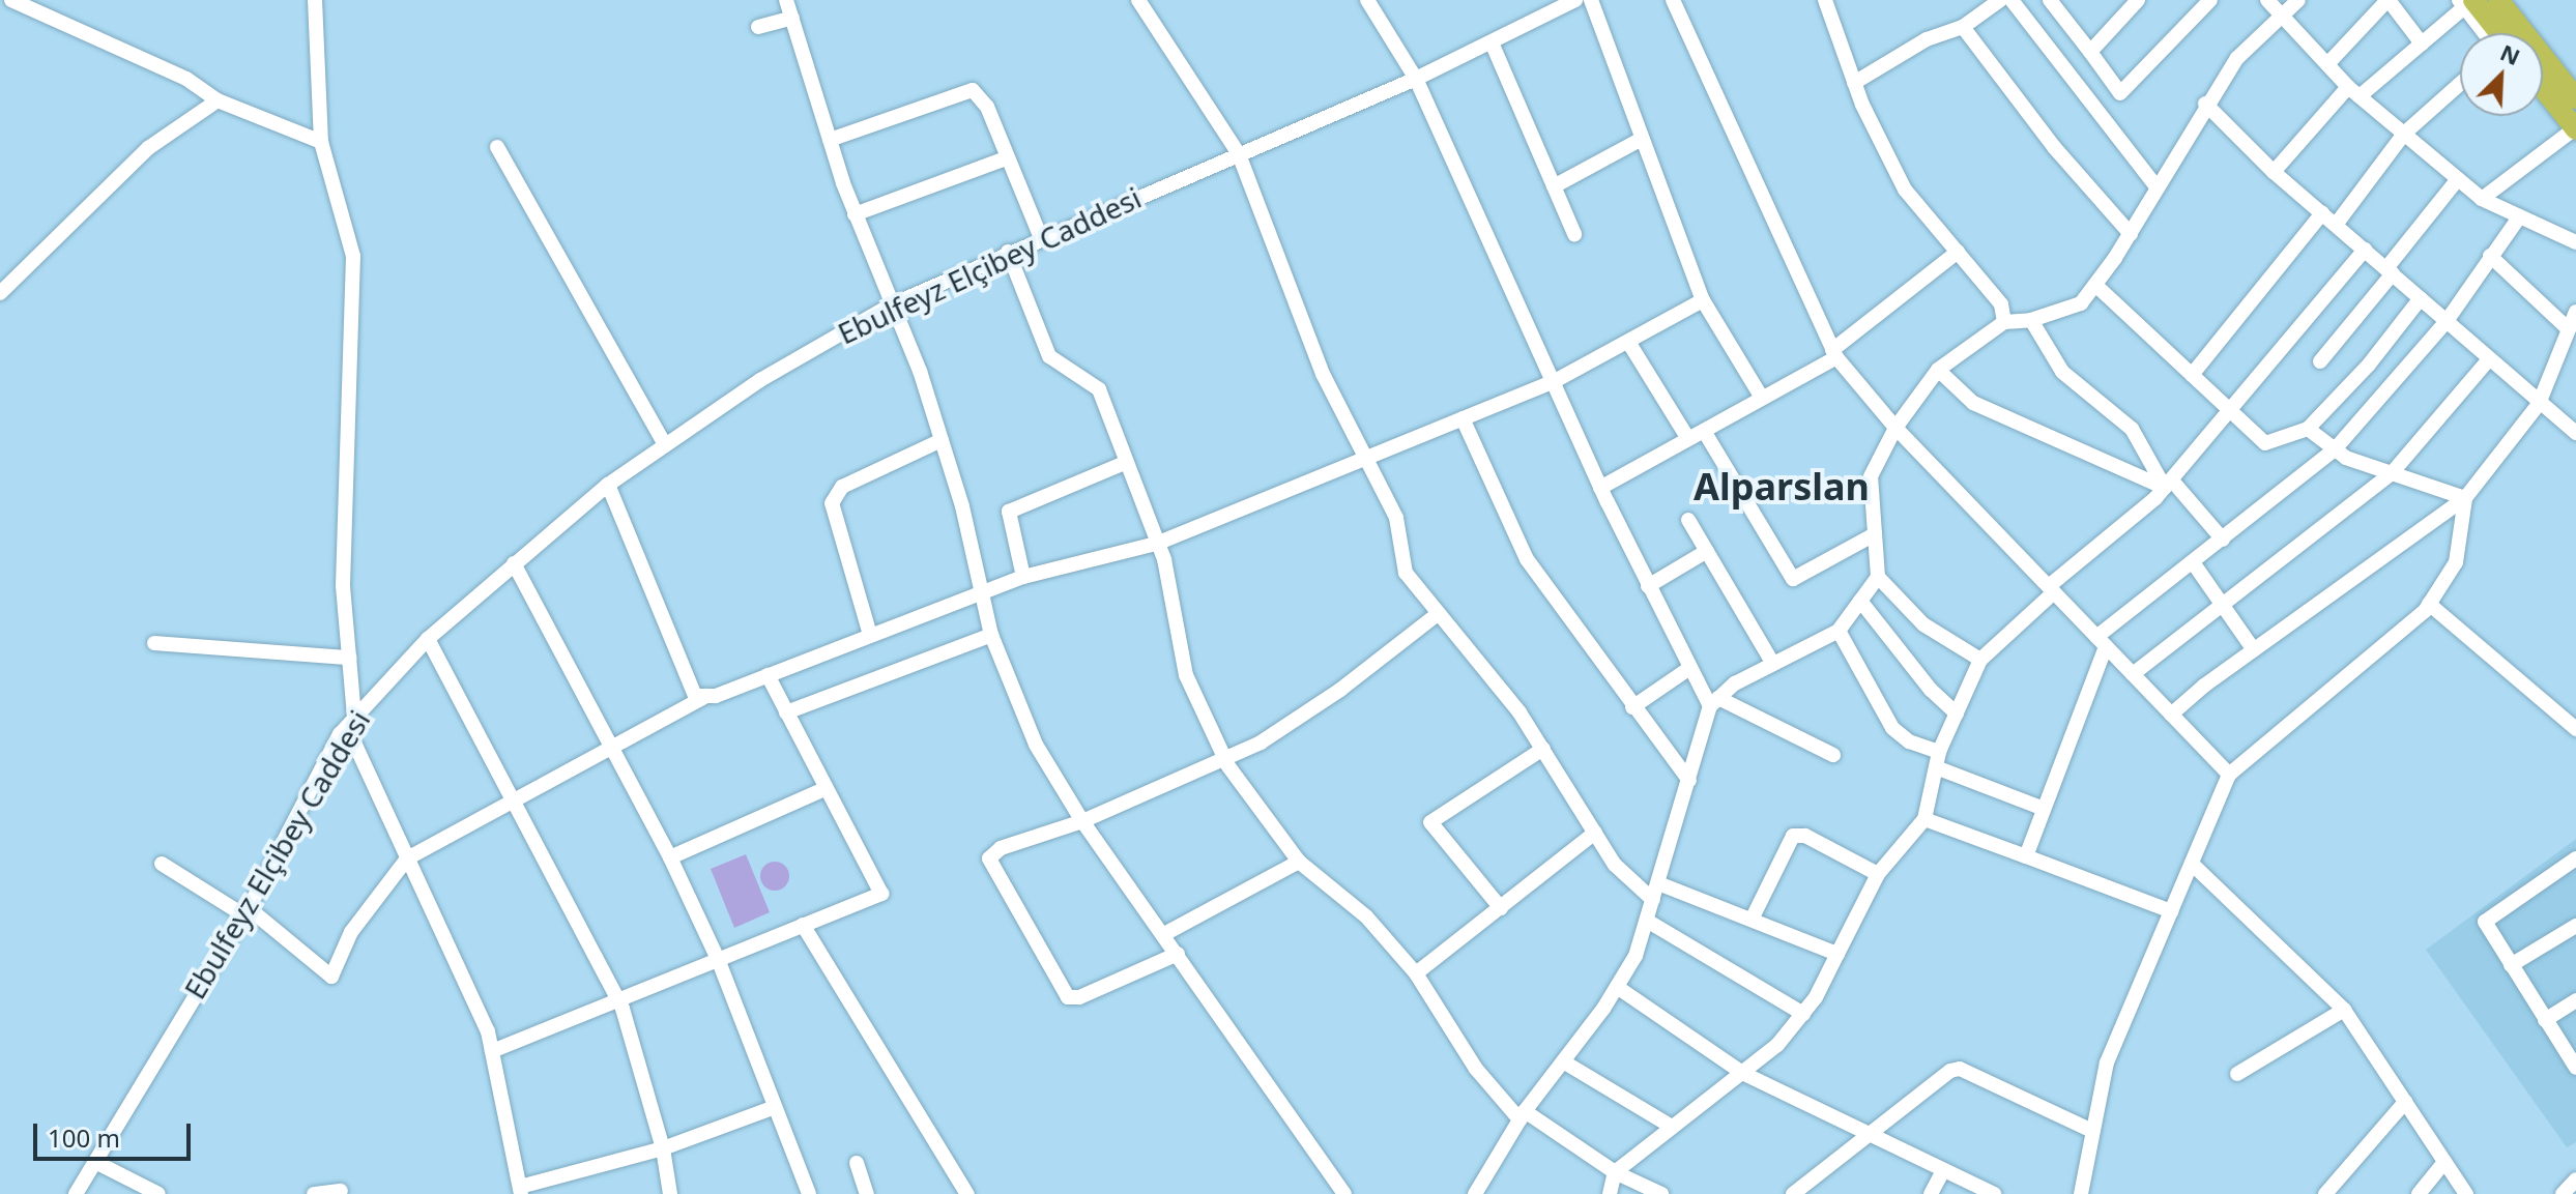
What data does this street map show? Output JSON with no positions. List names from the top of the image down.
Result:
{
  "streets": {
    "street": ["Ebulfeyz Elçibey Caddesi"]
  },
  "districts": ["Alparslan"],
  "scale_bar": "100 m",
  "north": "top right"
}
